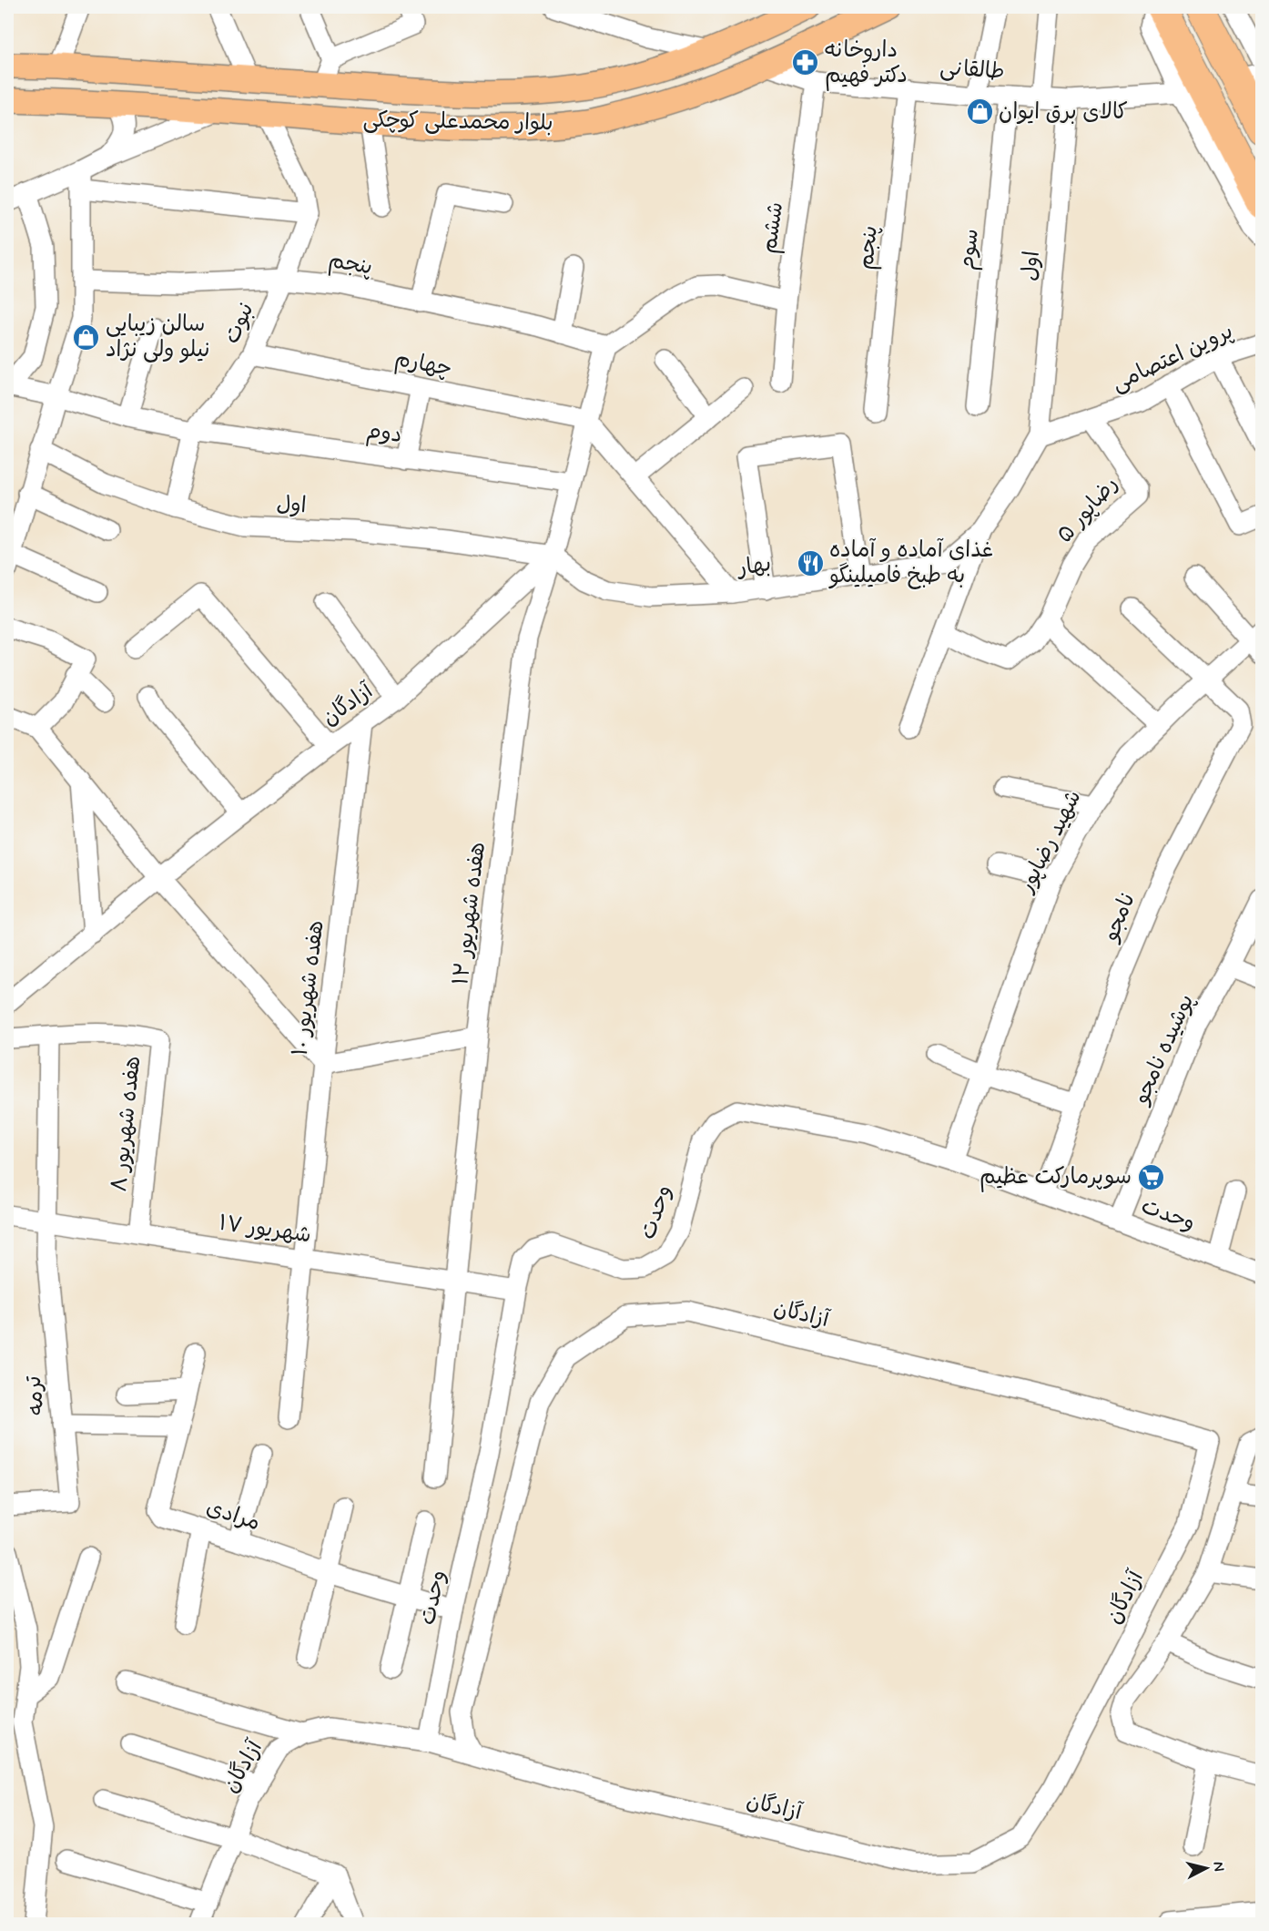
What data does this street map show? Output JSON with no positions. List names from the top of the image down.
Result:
{
  "streets": {
    "main road": ["بلوار محمدعلی کوچکی"],
    "street": [
      "طالقانی",
      "ششم",
      "پنجم",
      "سوم",
      "اول",
      "نبوت",
      "پروین اعتصامی",
      "چهارم",
      "دوم",
      "رضاپور ۵",
      "بهار",
      "آزادگان",
      "شهید رضاپور",
      "هفده شهریور ۱۲",
      "نامجو",
      "هفده شهریور ۱۰",
      "پوشیده نامجو",
      "هفده شهریور ۸",
      "وحدت",
      "۱۷ شهریور",
      "ترمه",
      "مرادی"
    ]
  },
  "crossings": [
    ["طالقانی", "بلوار محمدعلی کوچکی"],
    ["طالقانی", "ششم"],
    ["طالقانی", "پنجم"],
    ["طالقانی", "سوم"],
    ["طالقانی", "اول"],
    ["پنجم", "نبوت"],
    ["پنجم", "هفده شهریور ۱۲"],
    ["اول", "پروین اعتصامی"],
    ["اول", "بهار"],
    ["اول", "آزادگان"],
    ["اول", "هفده شهریور ۱۲"],
    ["نبوت", "چهارم"],
    ["نبوت", "دوم"],
    ["پروین اعتصامی", "رضاپور ۵"],
    ["پروین اعتصامی", "بهار"],
    ["چهارم", "هفده شهریور ۱۲"],
    ["دوم", "هفده شهریور ۱۲"],
    ["بهار", "آزادگان"],
    ["بهار", "هفده شهریور ۱۲"],
    ["آزادگان", "هفده شهریور ۱۲"],
    ["آزادگان", "هفده شهریور ۱۰"],
    ["آزادگان", "وحدت"],
    ["شهید رضاپور", "نامجو"],
    ["شهید رضاپور", "وحدت"],
    ["هفده شهریور ۱۲", "۱۷ شهریور"],
    ["نامجو", "وحدت"],
    ["هفده شهریور ۱۰", "۱۷ شهریور"],
    ["پوشیده نامجو", "وحدت"],
    ["هفده شهریور ۸", "۱۷ شهریور"],
    ["هفده شهریور ۸", "ترمه"],
    ["وحدت", "۱۷ شهریور"],
    ["وحدت", "مرادی"],
    ["۱۷ شهریور", "ترمه"]
  ],
  "places": {
    "pharmacy": ["داروخانه دکتر فهیم"],
    "shop": ["کالای برق ایوان", "سالن زیبایی نیلو ولی نژاد"],
    "restaurant": ["غذای آماده و آماده به طبخ فامیلینگو"],
    "supermarket": ["سوپرمارکت عظیم"]
  },
  "north": "right"
}
